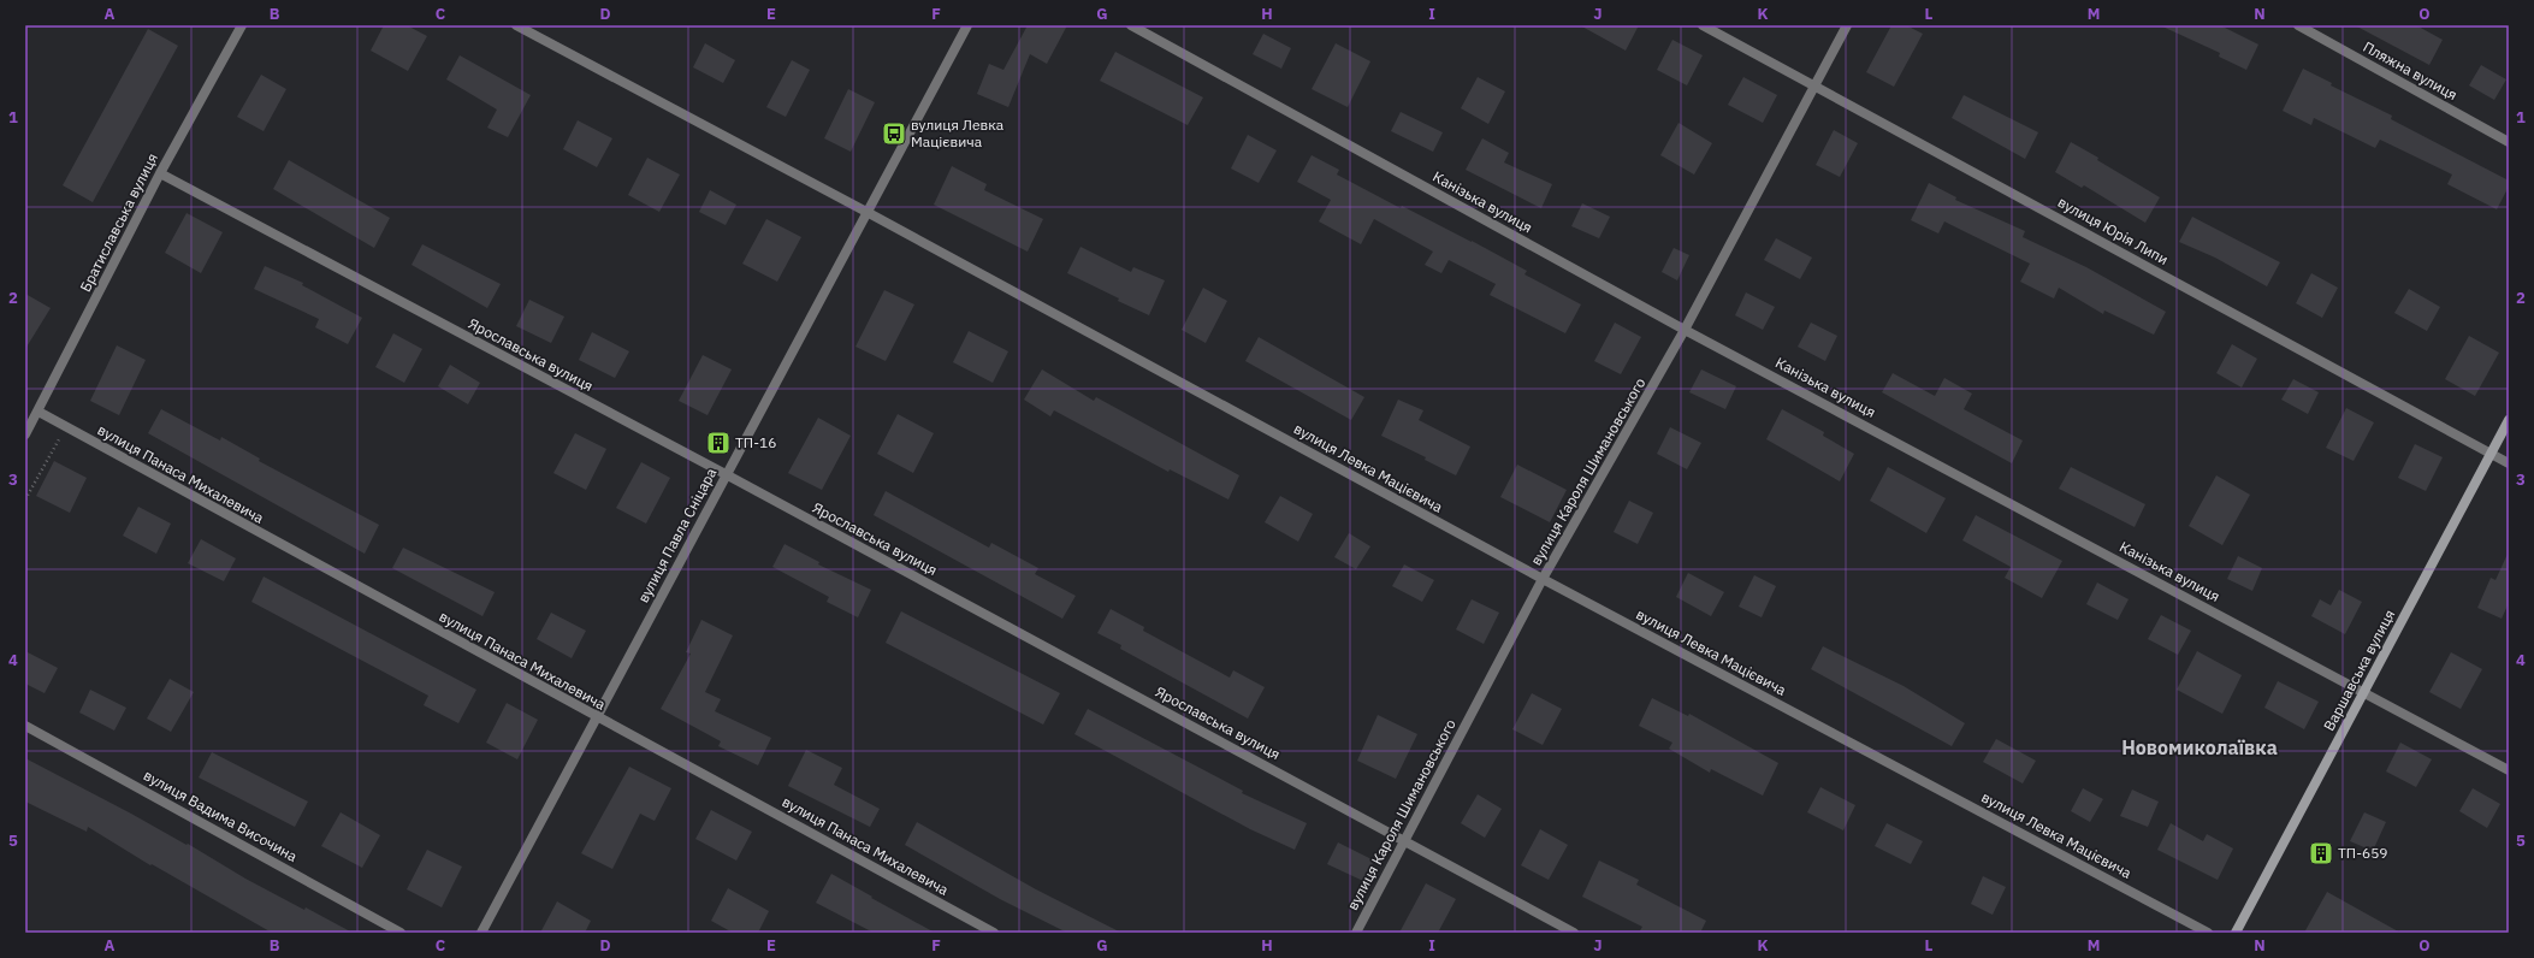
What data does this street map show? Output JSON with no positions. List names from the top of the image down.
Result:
{
  "streets": {
    "street": [
      "Пляжна вулиця",
      "Канізька вулиця",
      "Братиславська вулиця",
      "вулиця Юрія Липи",
      "Ярославська вулиця",
      "вулиця Левка Мацієвича",
      "вулиця Кароля Шимановського",
      "вулиця Панаса Михалевича",
      "вулиця Павла Сніцара",
      "Варшавська вулиця",
      "вулиця Вадима Височина"
    ]
  },
  "crossings": [
    ["Канізька вулиця", "вулиця Кароля Шимановського"],
    ["Канізька вулиця", "Варшавська вулиця"],
    ["Братиславська вулиця", "Ярославська вулиця"],
    ["Братиславська вулиця", "вулиця Панаса Михалевича"],
    ["вулиця Юрія Липи", "вулиця Кароля Шимановського"],
    ["вулиця Юрія Липи", "Варшавська вулиця"],
    ["Ярославська вулиця", "вулиця Кароля Шимановського"],
    ["Ярославська вулиця", "вулиця Павла Сніцара"],
    ["вулиця Левка Мацієвича", "вулиця Кароля Шимановського"],
    ["вулиця Левка Мацієвича", "вулиця Павла Сніцара"],
    ["вулиця Панаса Михалевича", "вулиця Павла Сніцара"]
  ],
  "districts": ["Новомиколаївка"],
  "places": {
    "bus stop": ["вулиця Левка Мацієвича"],
    "building": ["ТП-16", "ТП-659"]
  },
  "grid": {
    "columns": [
      "A",
      "B",
      "C",
      "D",
      "E",
      "F",
      "G",
      "H",
      "I",
      "J",
      "K",
      "L",
      "M",
      "N",
      "O"
    ],
    "rows": [
      "1",
      "2",
      "3",
      "4",
      "5"
    ]
  }
}
